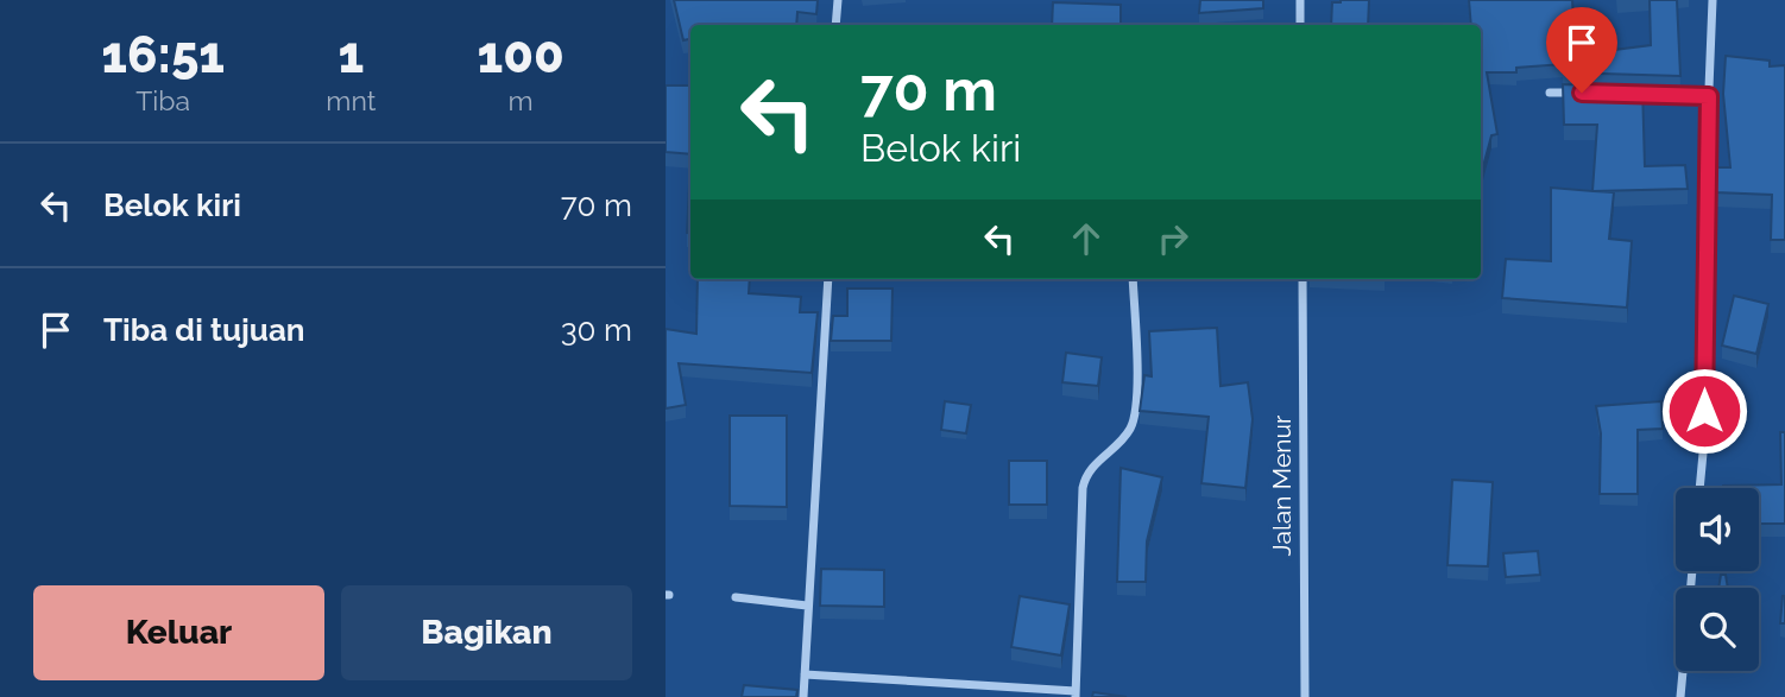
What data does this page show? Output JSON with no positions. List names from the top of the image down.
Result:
{
  "streets": {
    "street": ["Jalan Menur"]
  },
  "page": {
    "eta": [
      "16:51",
      "Tiba",
      "1",
      "mnt",
      "100",
      "m"
    ],
    "turn": ["70 m", "Belok kiri"],
    "list": [
      {
        "name": "Belok kiri",
        "value": "70 m"
      },
      {
        "name": "Tiba di tujuan",
        "value": "30 m"
      }
    ],
    "buttons": ["Keluar", "Bagikan"]
  }
}
